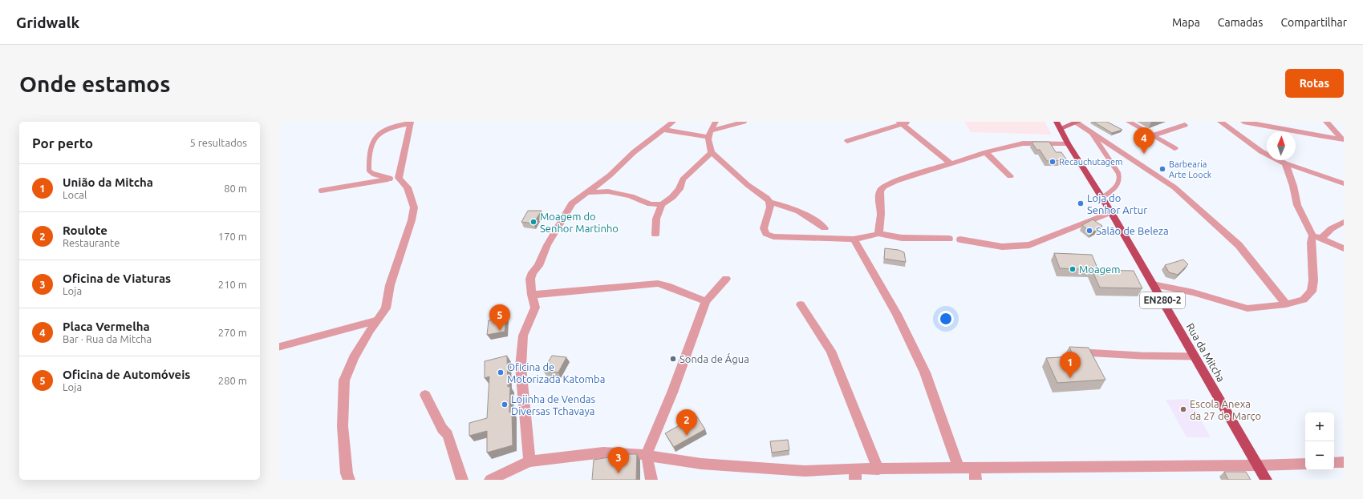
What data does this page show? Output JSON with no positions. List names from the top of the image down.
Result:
{
  "streets": {
    "main road": ["EN280-2", "Rua da Mitcha"]
  },
  "places": [
    "Recauchutagem",
    "Barbearia Arte Loock",
    "Loja do Senhor Artur",
    "Moagem do Senhor Martinho",
    "Salão de Beleza",
    "Moagem",
    "Sonda de Água",
    "Oficina de Motorizada Katomba",
    "Lojinha de Vendas Diversas Tchavaya",
    "Escola Anexa da 27 de Março"
  ],
  "north": "top",
  "page": {
    "header": "Gridwalk",
    "nav": ["Mapa", "Camadas", "Compartilhar"],
    "buttons": "Rotas",
    "title": "Onde estamos",
    "heading": ["Por perto", "5 resultados"],
    "pins": [
      "4",
      "5",
      "1",
      "2",
      "3"
    ],
    "list": [
      {
        "mark": "1",
        "name": "União da Mitcha",
        "note": "Local",
        "value": "80 m"
      },
      {
        "mark": "2",
        "name": "Roulote",
        "note": "Restaurante",
        "value": "170 m"
      },
      {
        "mark": "3",
        "name": "Oficina de Viaturas",
        "note": "Loja",
        "value": "210 m"
      },
      {
        "mark": "4",
        "name": "Placa Vermelha",
        "note": "Bar · Rua da Mitcha",
        "value": "270 m"
      },
      {
        "mark": "5",
        "name": "Oficina de Automóveis",
        "note": "Loja",
        "value": "280 m"
      }
    ],
    "map_buttons": ["+", "−"]
  }
}
